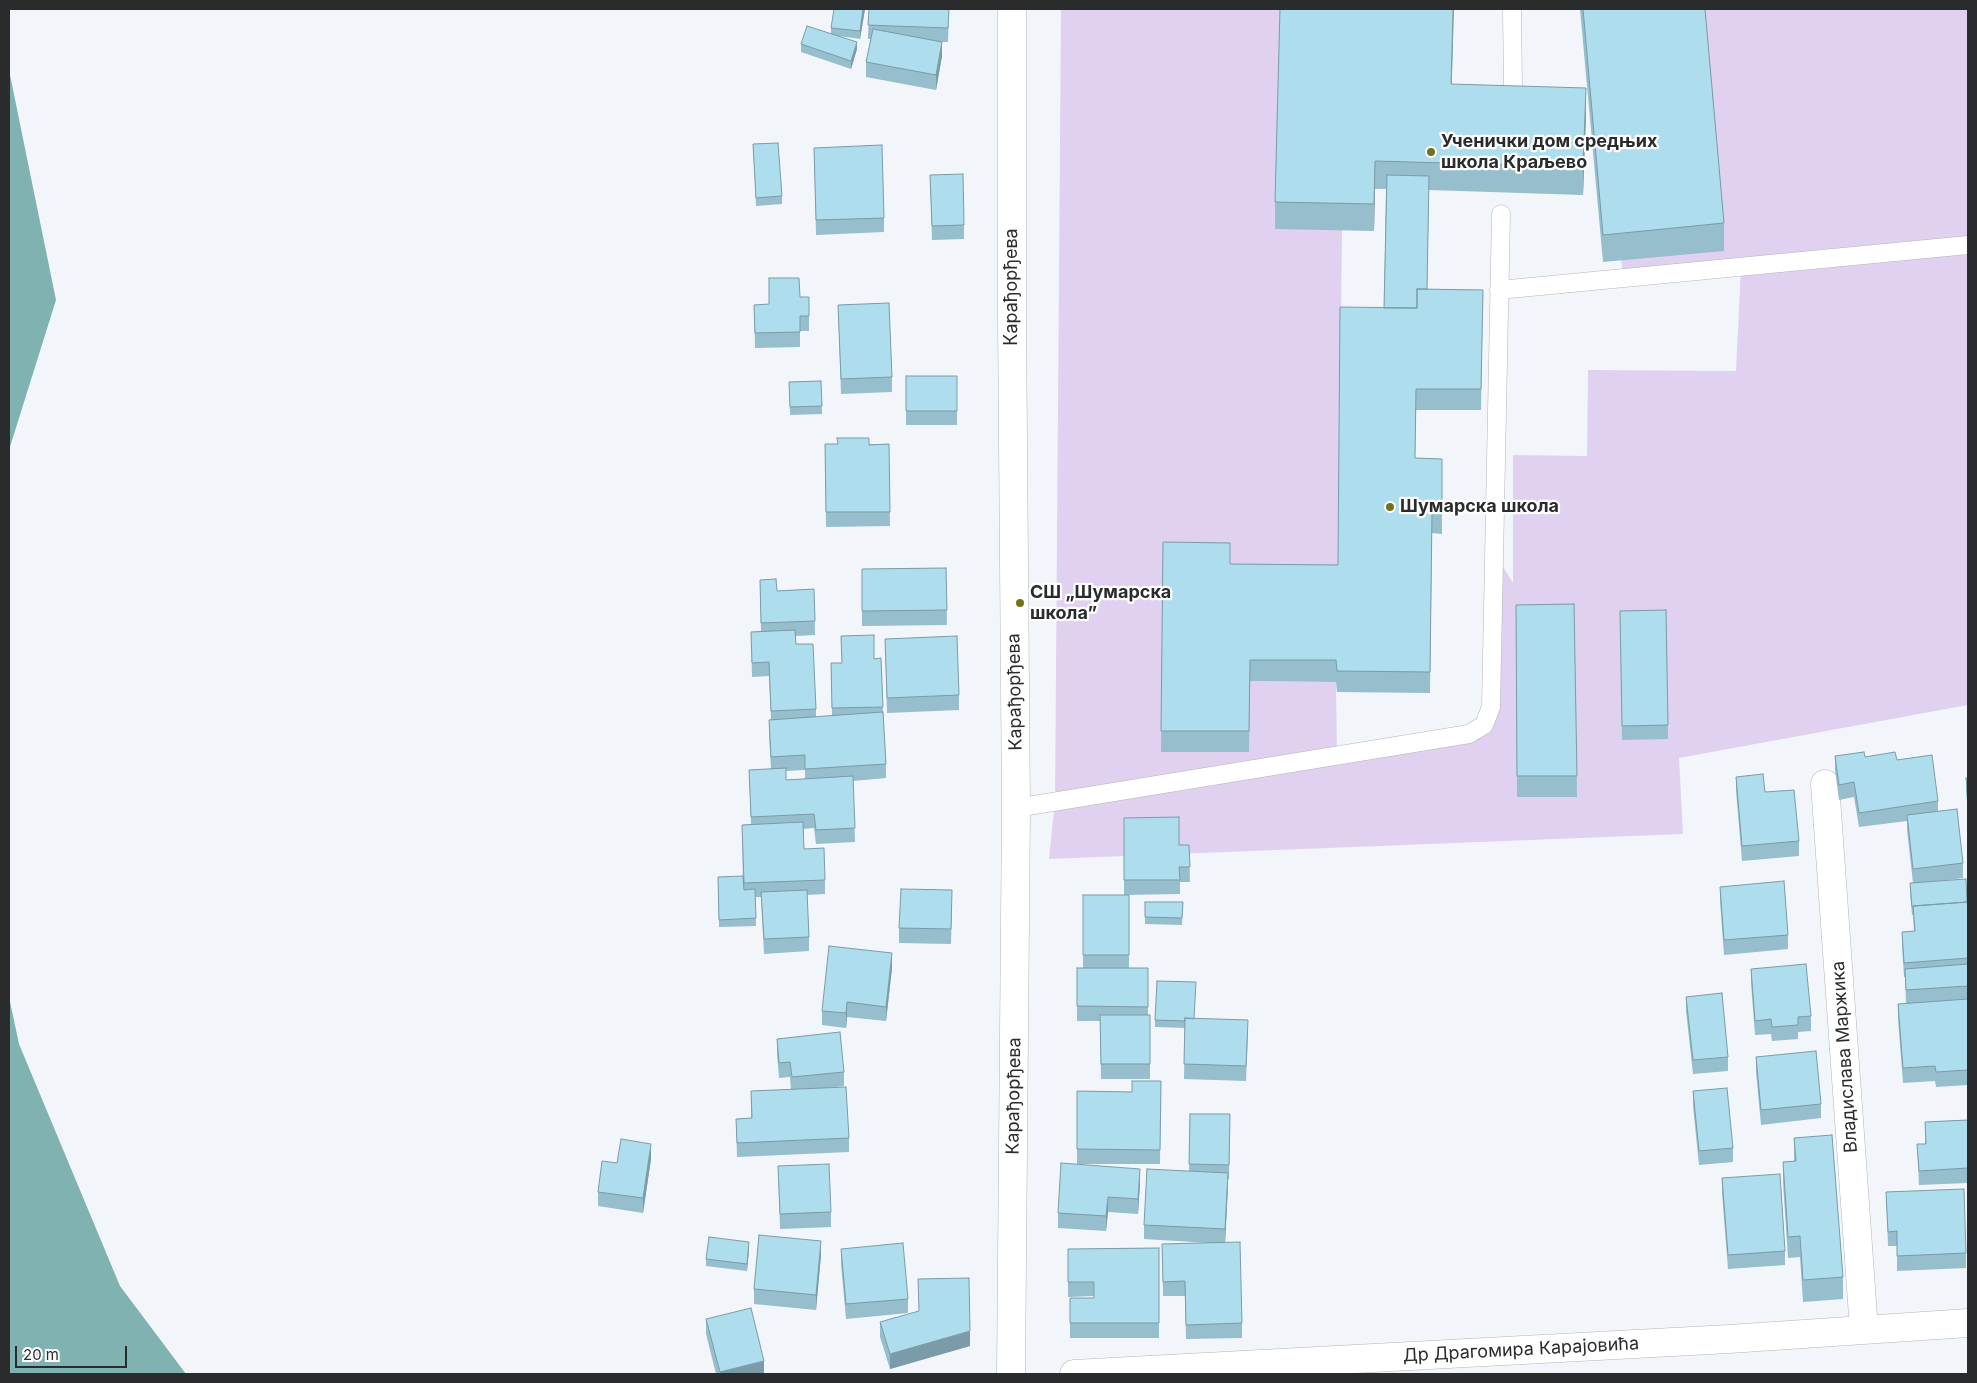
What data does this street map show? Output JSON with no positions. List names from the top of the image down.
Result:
{
  "streets": {
    "street": ["Карађорђева", "Владислава Маржика", "Др Драгомира Карајовића"]
  },
  "crossings": [
    ["Владислава Маржика", "Др Драгомира Карајовића"]
  ],
  "places": ["Ученички дом средњих школа Краљево", "Шумарска школа", "СШ „Шумарска школа”"],
  "scale_bar": "20 m"
}
